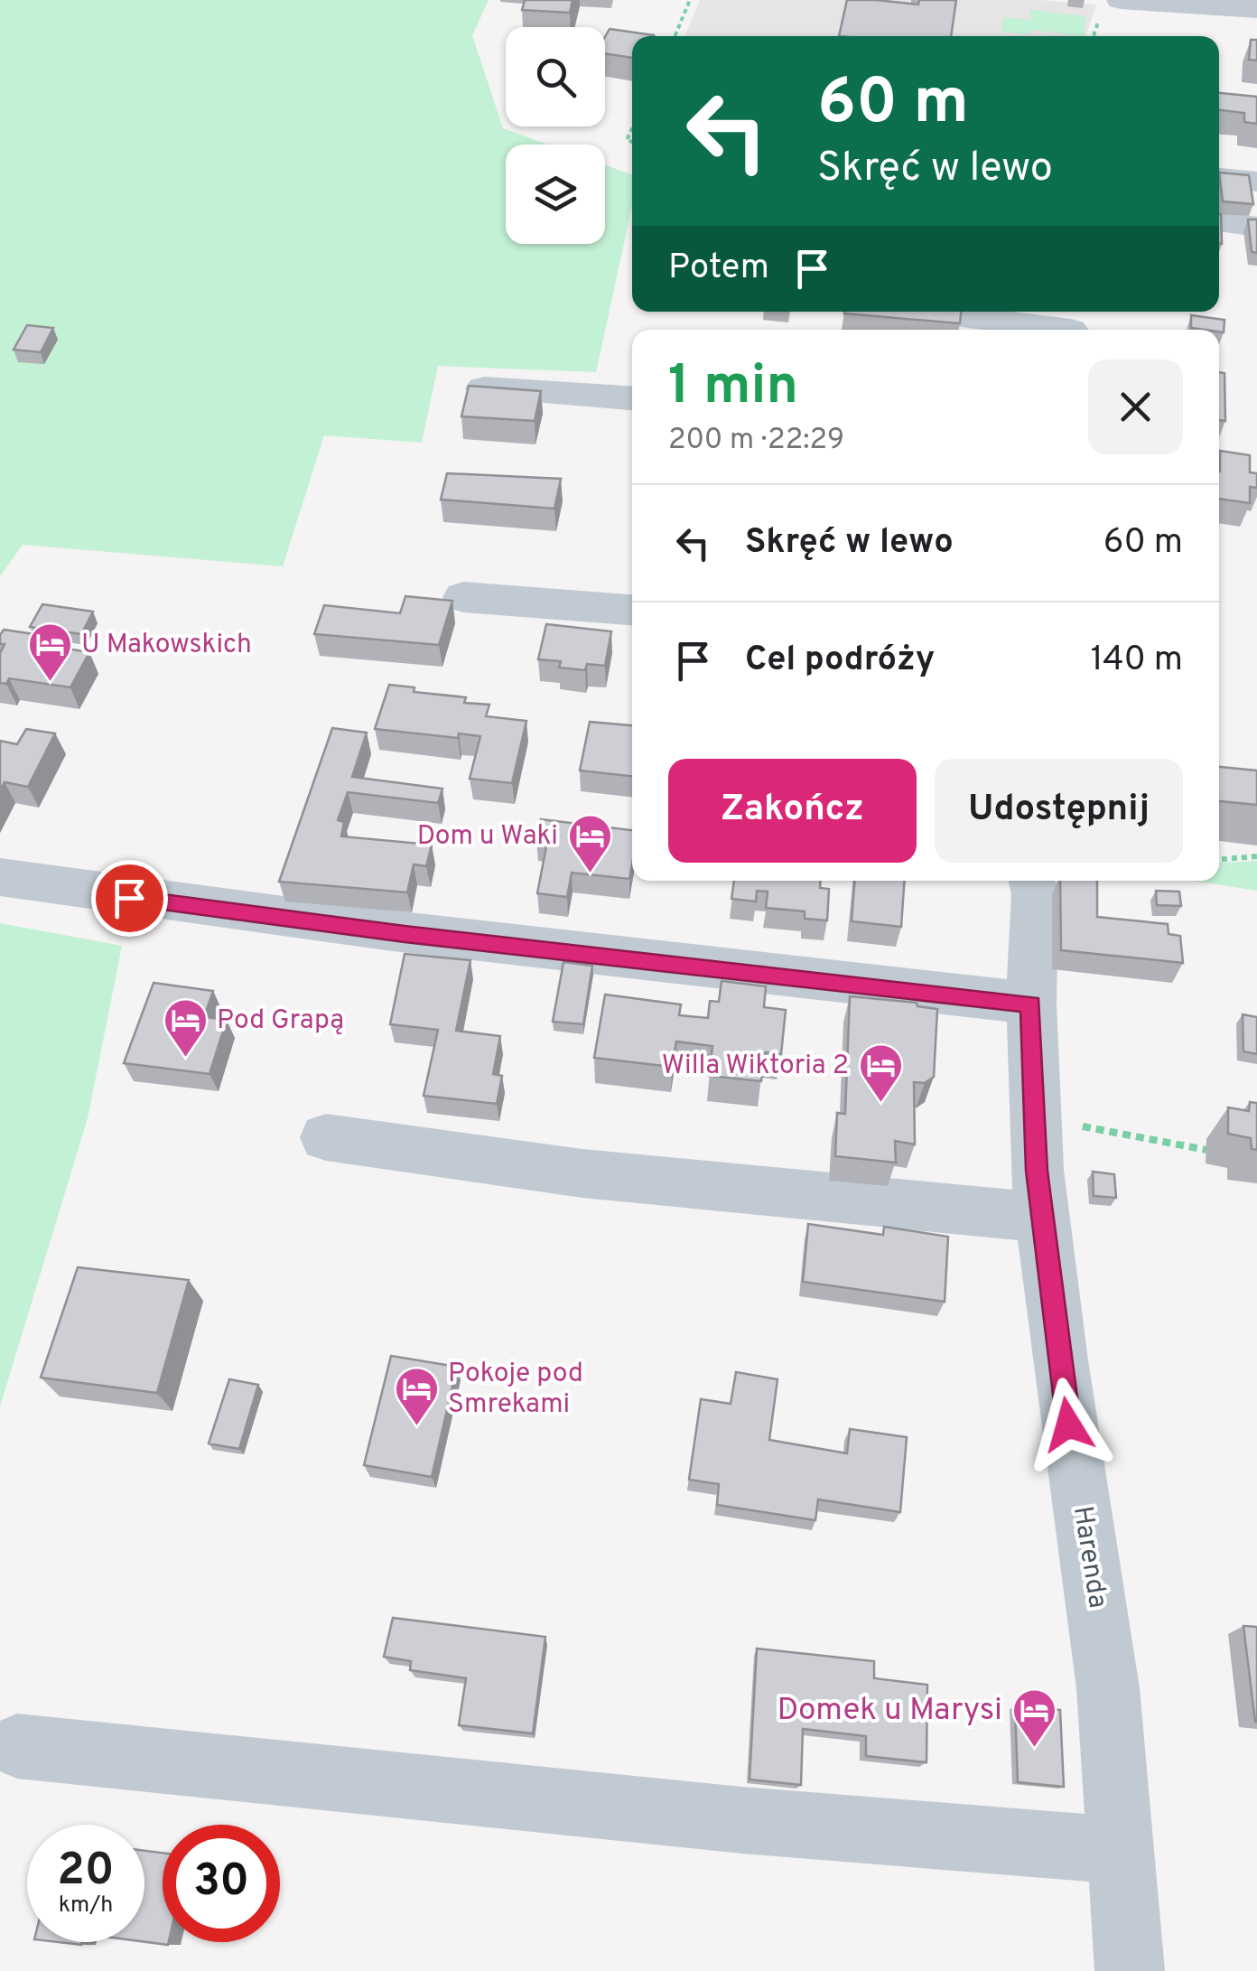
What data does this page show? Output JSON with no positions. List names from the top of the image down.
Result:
{
  "streets": {
    "street": ["Harenda"]
  },
  "places": {
    "hotel": [
      "U Makowskich",
      "Dom u Waki",
      "Pod Grapą",
      "Willa Wiktoria 2",
      "Pokoje pod Smrekami",
      "Domek u Marysi"
    ]
  },
  "page": {
    "turn": ["60 m", "Skręć w lewo"],
    "then": "Potem",
    "heading": ["1 min", "200 m · 22:29"],
    "list": [
      {
        "name": "Skręć w lewo",
        "value": "60 m"
      },
      {
        "name": "Cel podróży",
        "value": "140 m"
      }
    ],
    "buttons": ["Zakończ", "Udostępnij"],
    "speed": "20 km/h",
    "limit": "30"
  }
}
